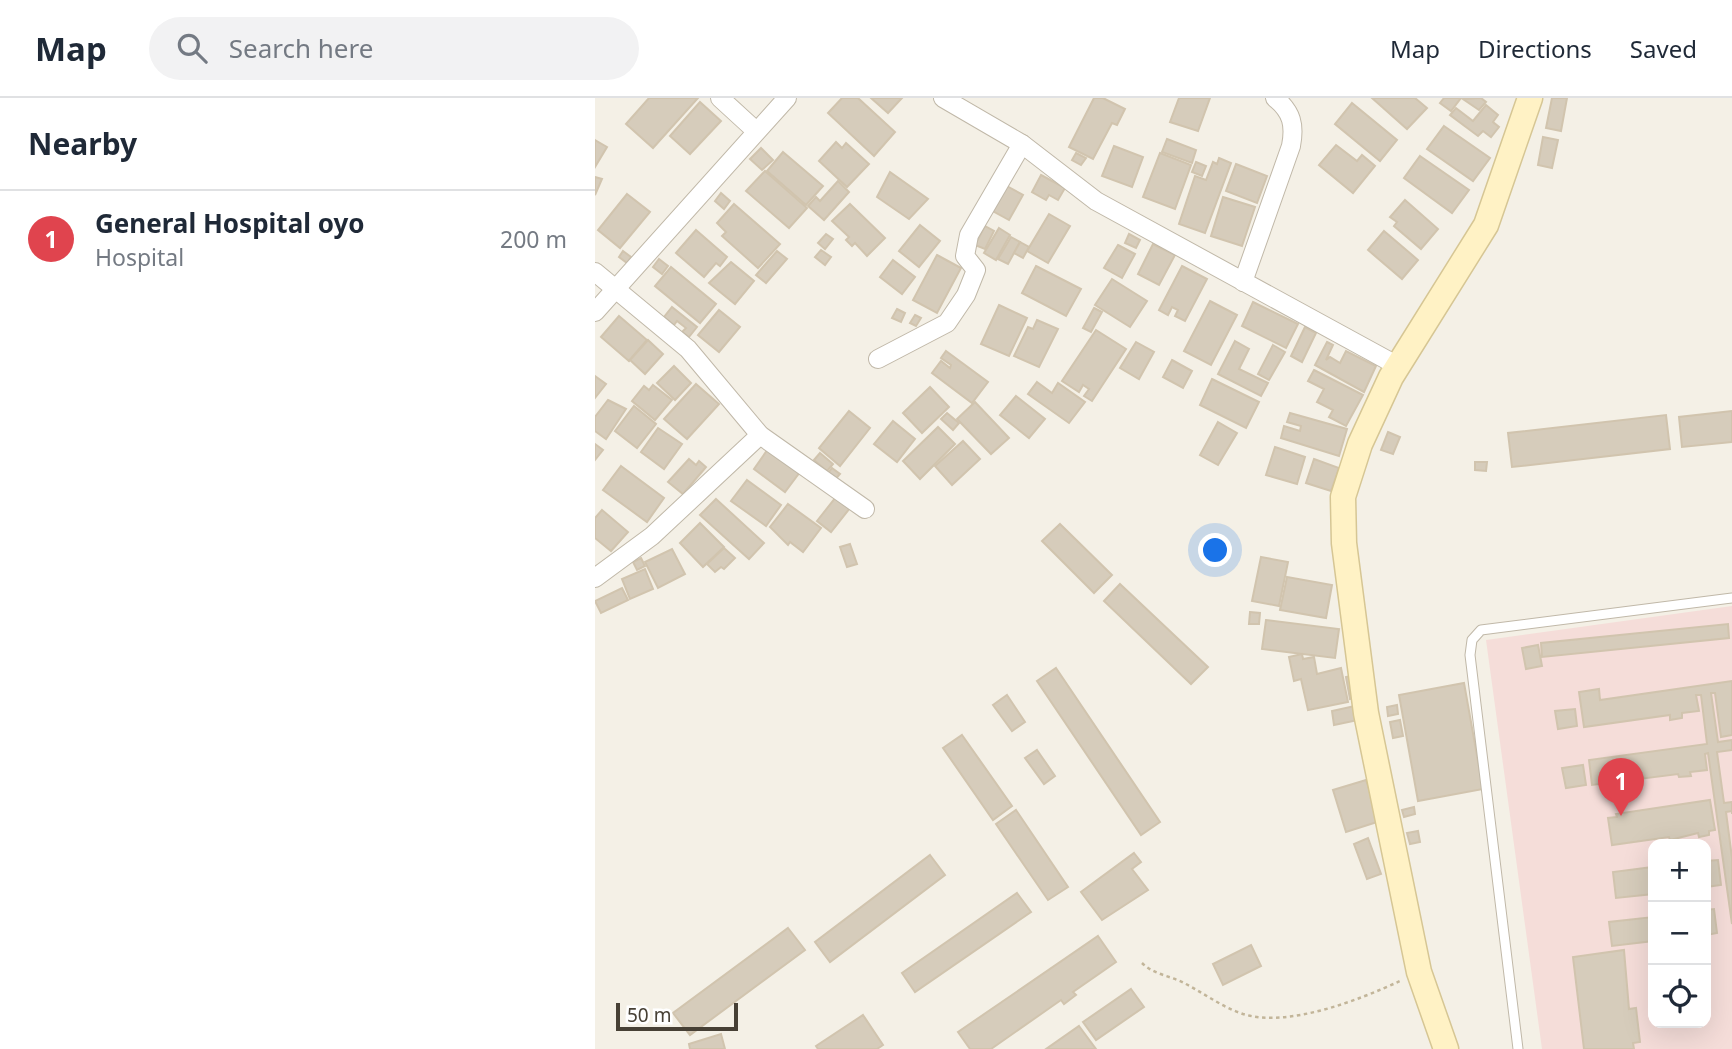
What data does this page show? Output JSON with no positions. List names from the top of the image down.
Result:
{
  "scale_bar": "50 m",
  "page": {
    "header": "Map",
    "search": "Search here",
    "nav": ["Map", "Directions", "Saved"],
    "heading": "Nearby",
    "list": [
      {
        "mark": "1",
        "name": "General Hospital oyo",
        "note": "Hospital",
        "value": "200 m"
      }
    ],
    "pins": "1",
    "map_buttons": ["+", "−"],
    "scale": "50 m"
  }
}
